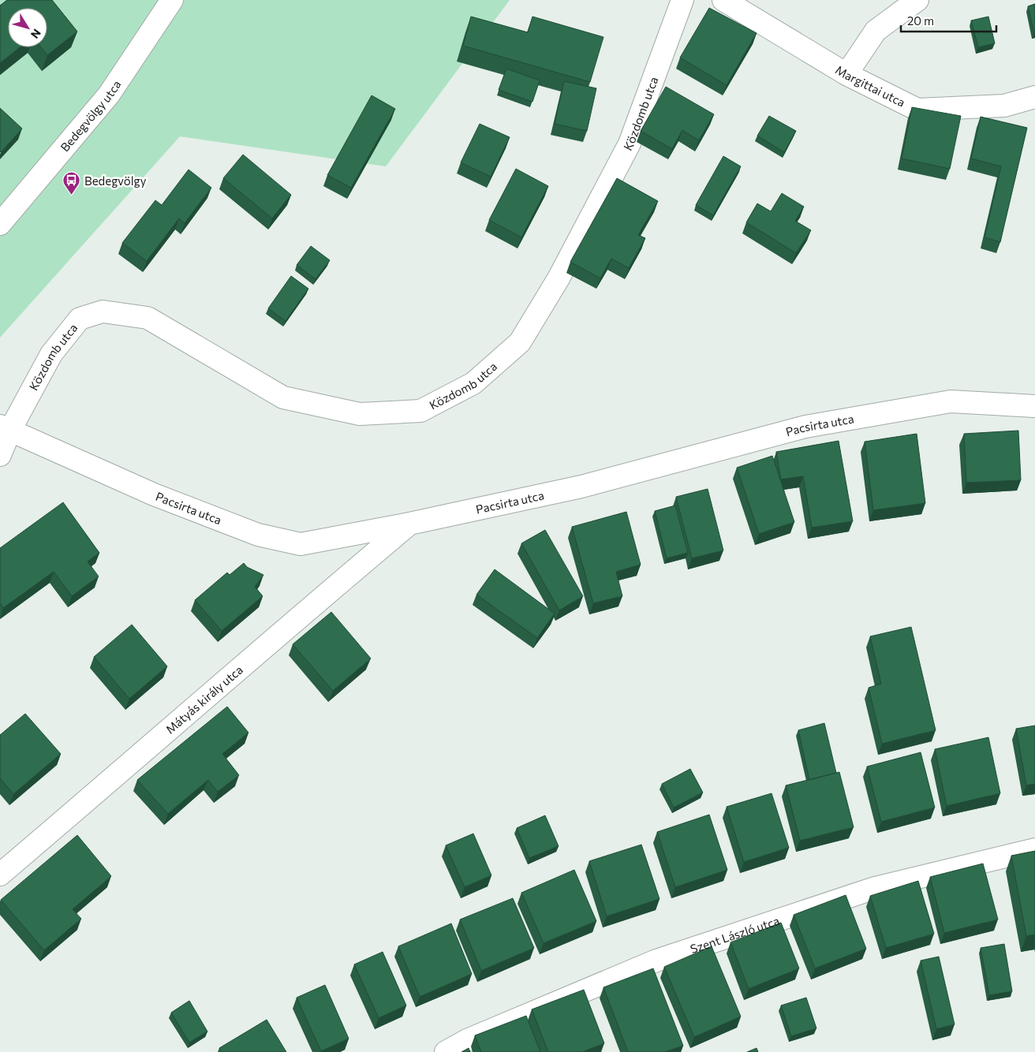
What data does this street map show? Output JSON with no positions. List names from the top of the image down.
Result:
{
  "streets": {
    "street": [
      "Margittai utca",
      "Közdomb utca",
      "Bedegvölgy utca",
      "Pacsirta utca",
      "Mátyás király utca",
      "Szent László utca"
    ]
  },
  "crossings": [
    ["Közdomb utca", "Pacsirta utca"],
    ["Pacsirta utca", "Mátyás király utca"]
  ],
  "places": {
    "bus stop": ["Bedegvölgy"]
  },
  "scale_bar": "20 m",
  "north": "bottom right"
}
